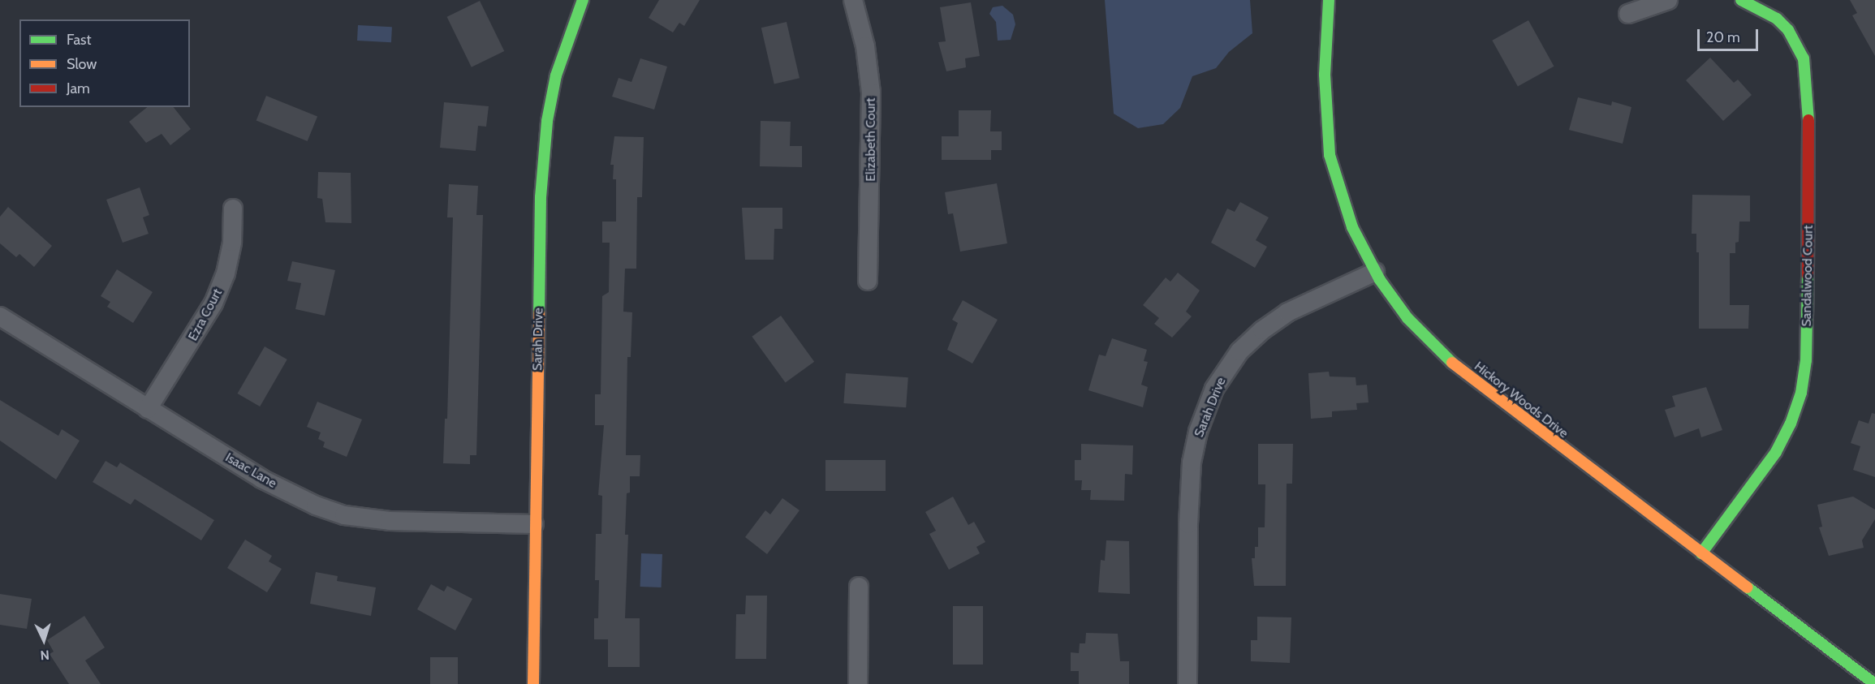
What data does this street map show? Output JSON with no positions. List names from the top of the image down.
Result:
{
  "streets": {
    "street": [
      "Elizabeth Court",
      "Sandalwood Court",
      "Ezra Court",
      "Sarah Drive",
      "Hickory Woods Drive",
      "Isaac Lane"
    ]
  },
  "crossings": [
    ["Sandalwood Court", "Hickory Woods Drive"],
    ["Ezra Court", "Isaac Lane"],
    ["Sarah Drive", "Hickory Woods Drive"],
    ["Sarah Drive", "Isaac Lane"]
  ],
  "legend": ["Fast", "Slow", "Jam"],
  "scale_bar": "20 m",
  "north": "bottom"
}
